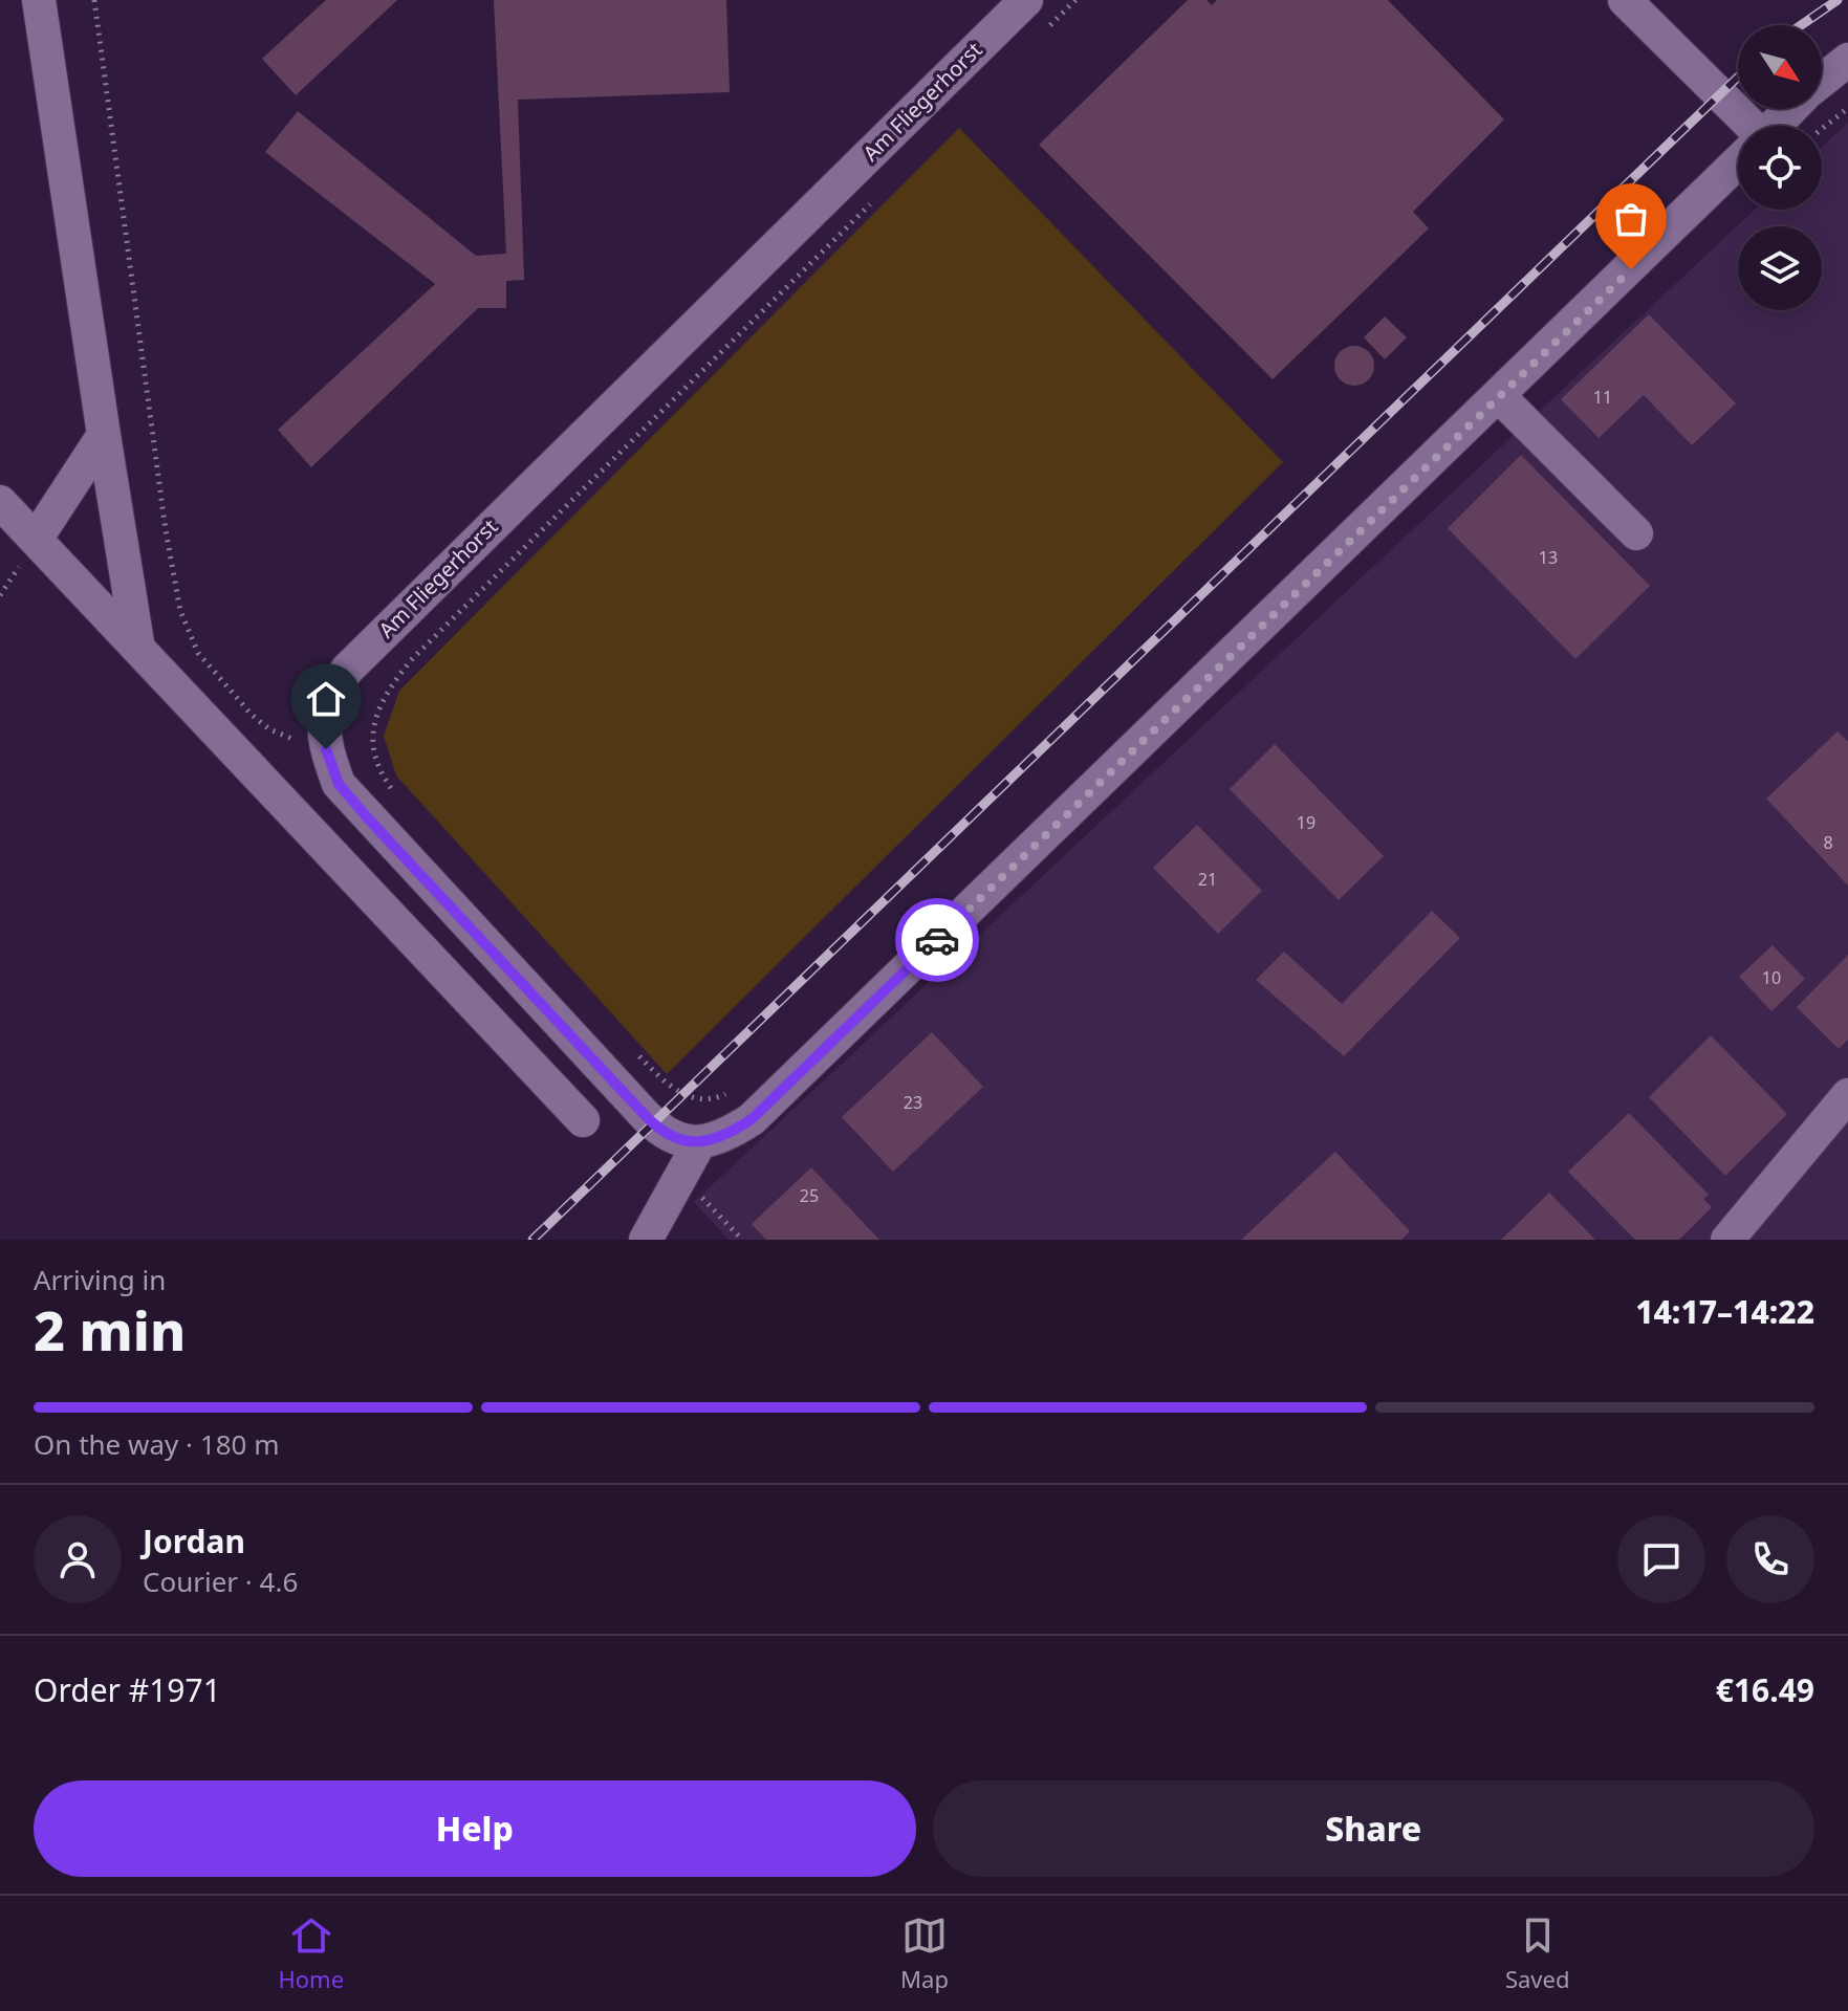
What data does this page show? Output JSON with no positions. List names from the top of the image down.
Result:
{
  "streets": {
    "street": ["Am Fliegerhorst"]
  },
  "house_numbers": [
    "11",
    "13",
    "19",
    "8",
    "21",
    "10",
    "23",
    "25"
  ],
  "north": "bottom right",
  "page": {
    "heading": ["2 min", "Arriving in", "14:17–14:22"],
    "panel": [
      "Jordan",
      "Courier · 4.6",
      "Order #1971",
      "€16.49"
    ],
    "bar": "On the way · 180 m",
    "buttons": ["Help", "Share"],
    "tabs": ["Home", "Map", "Saved"]
  }
}
